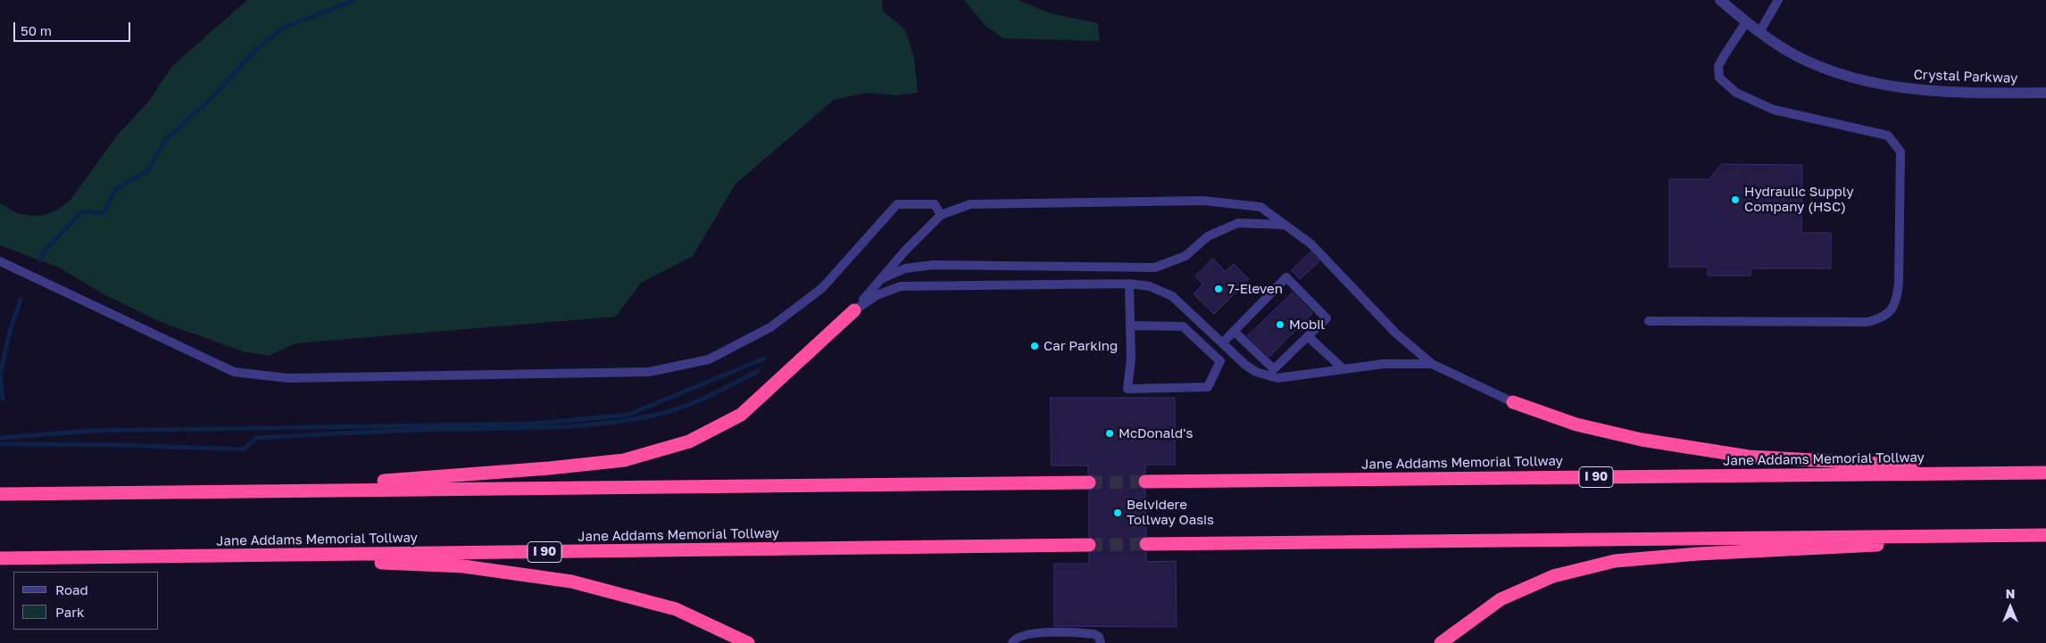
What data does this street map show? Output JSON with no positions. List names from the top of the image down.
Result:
{
  "streets": {
    "highway": ["Jane Addams Memorial Tollway", "I 90"],
    "street": ["Crystal Parkway"]
  },
  "places": [
    "Hydraulic Supply Company (HSC)",
    "7-Eleven",
    "Mobil",
    "Car Parking",
    "McDonald's",
    "Belvidere Tollway Oasis"
  ],
  "legend": ["Road", "Park"],
  "scale_bar": "50 m",
  "north": "top"
}
